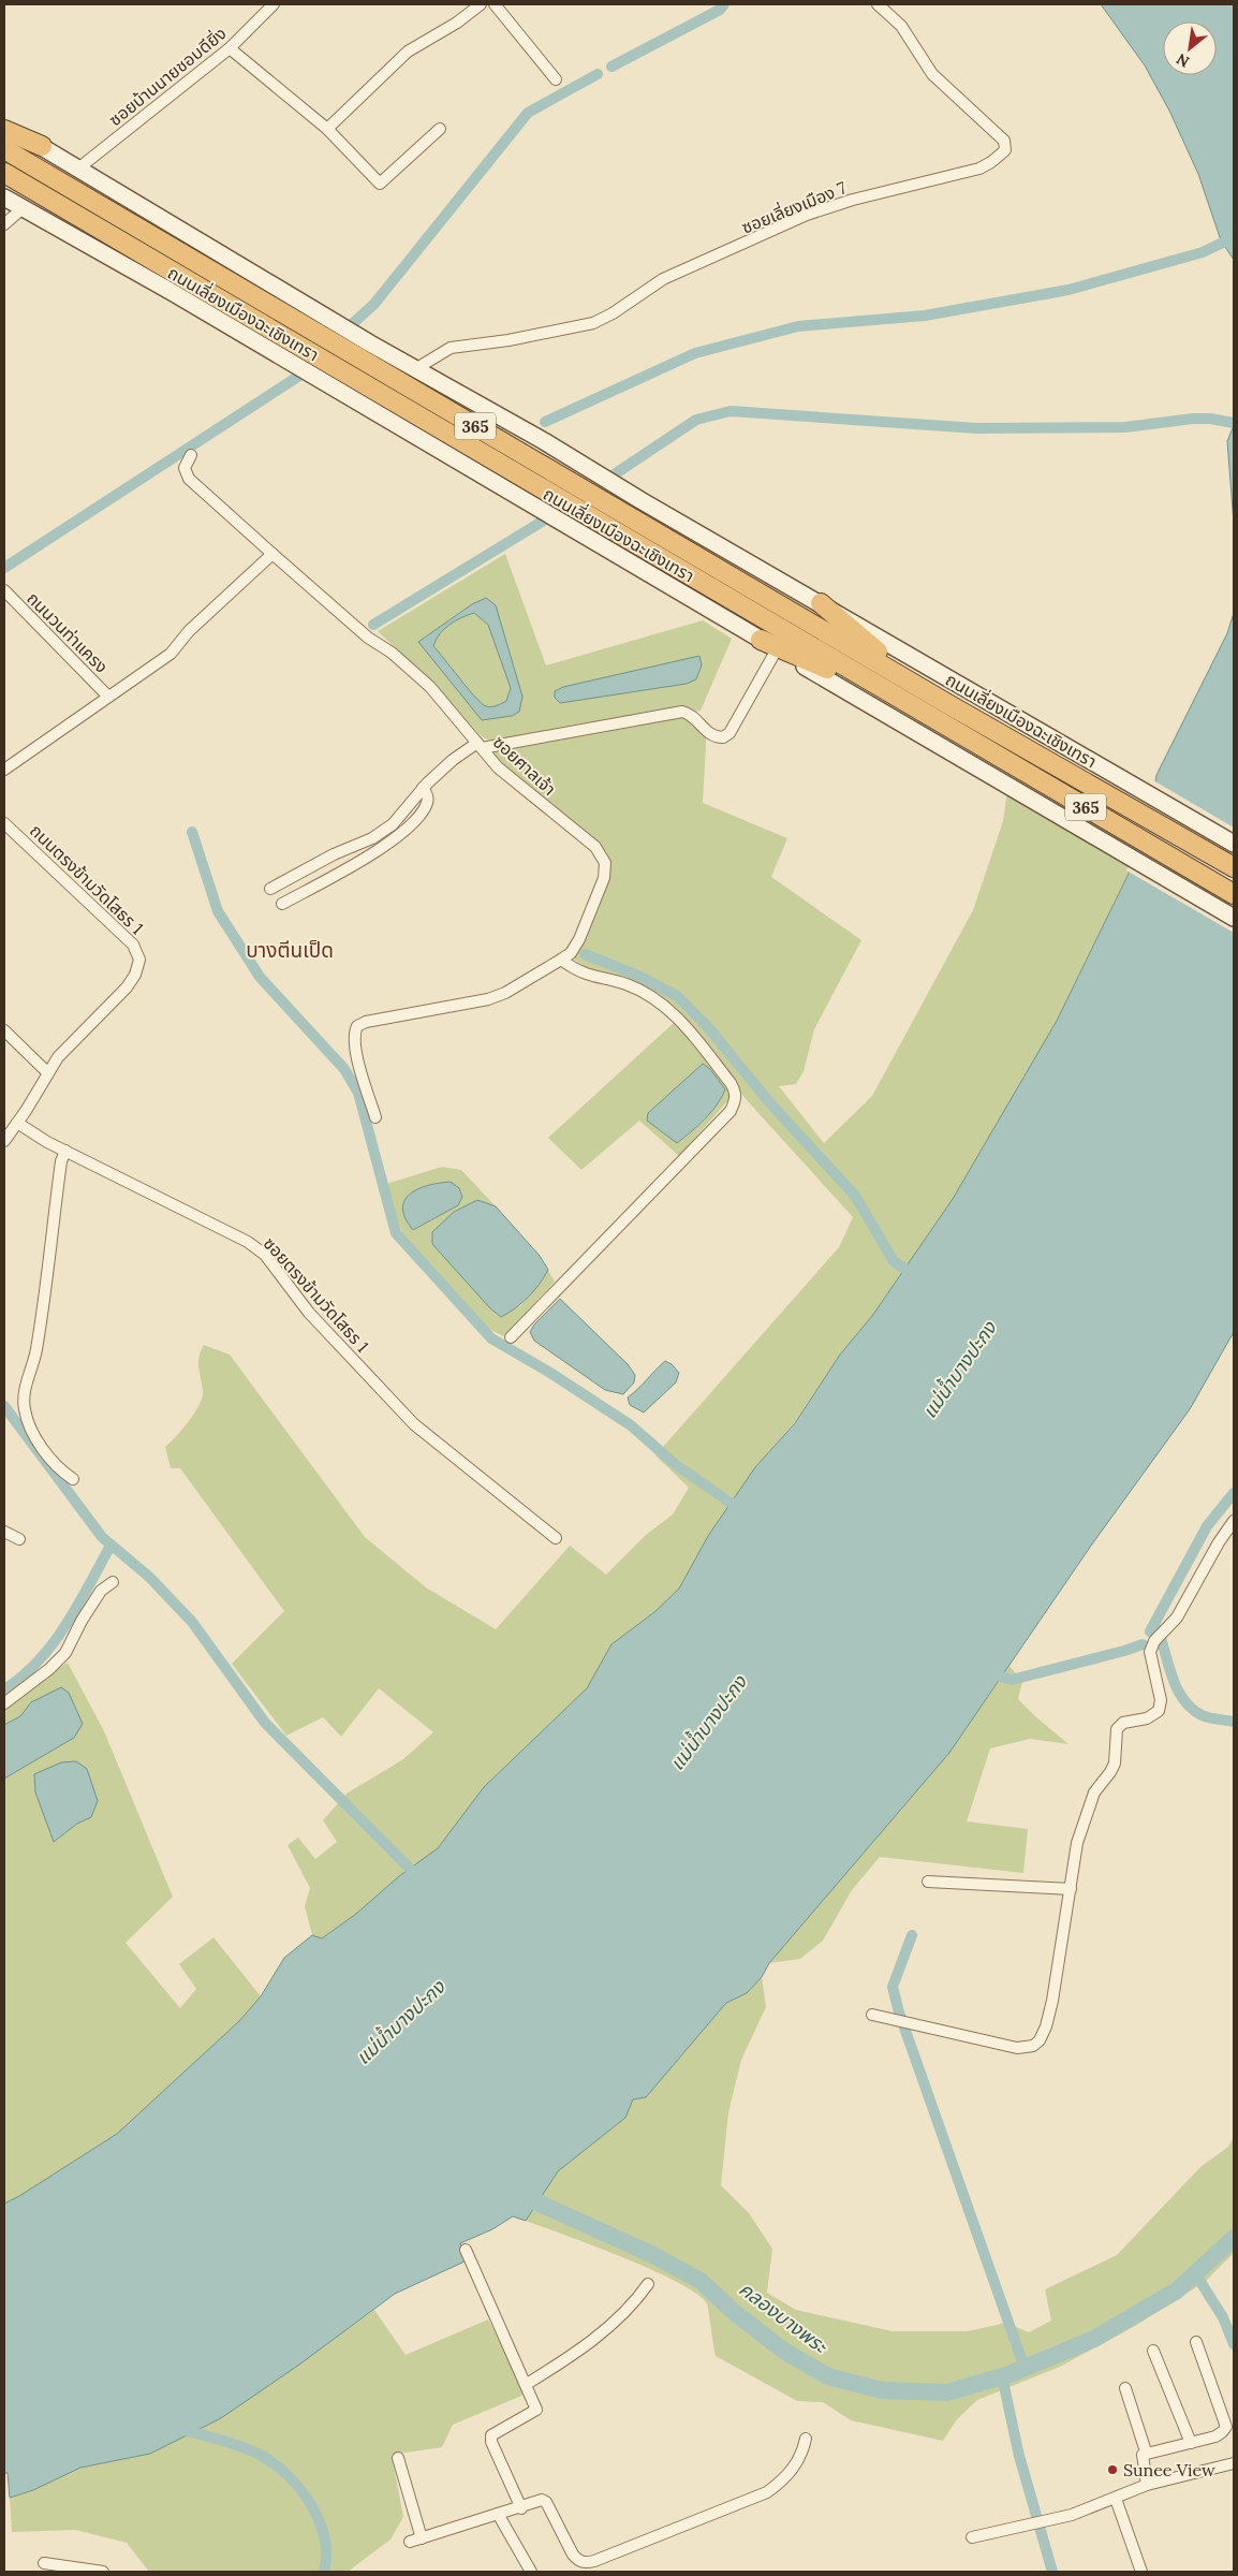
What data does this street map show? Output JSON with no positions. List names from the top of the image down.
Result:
{
  "streets": {
    "highway": ["ถนนเลี่ยงเมืองฉะเชิงเทรา", "365"],
    "street": [
      "ซอยบ้านนายชอบดียิ่ง",
      "ซอยเลี่ยงเมือง 7",
      "ถนนวนท่าแครง",
      "ซอยศาลเจ้า",
      "ถนนตรงข้ามวัดโสธร 1",
      "ซอยตรงข้ามวัดโสธร 1"
    ]
  },
  "crossings": [
    ["ซอยบ้านนายชอบดียิ่ง", "ถนนเลี่ยงเมืองฉะเชิงเทรา"],
    ["ซอยเลี่ยงเมือง 7", "ถนนเลี่ยงเมืองฉะเชิงเทรา"],
    ["ถนนตรงข้ามวัดโสธร 1", "ซอยตรงข้ามวัดโสธร 1"]
  ],
  "districts": ["บางตีนเป็ด"],
  "water": ["แม่น้ำบางปะกง", "คลองบางพระ"],
  "places": ["Sunee View"],
  "north": "bottom left"
}
